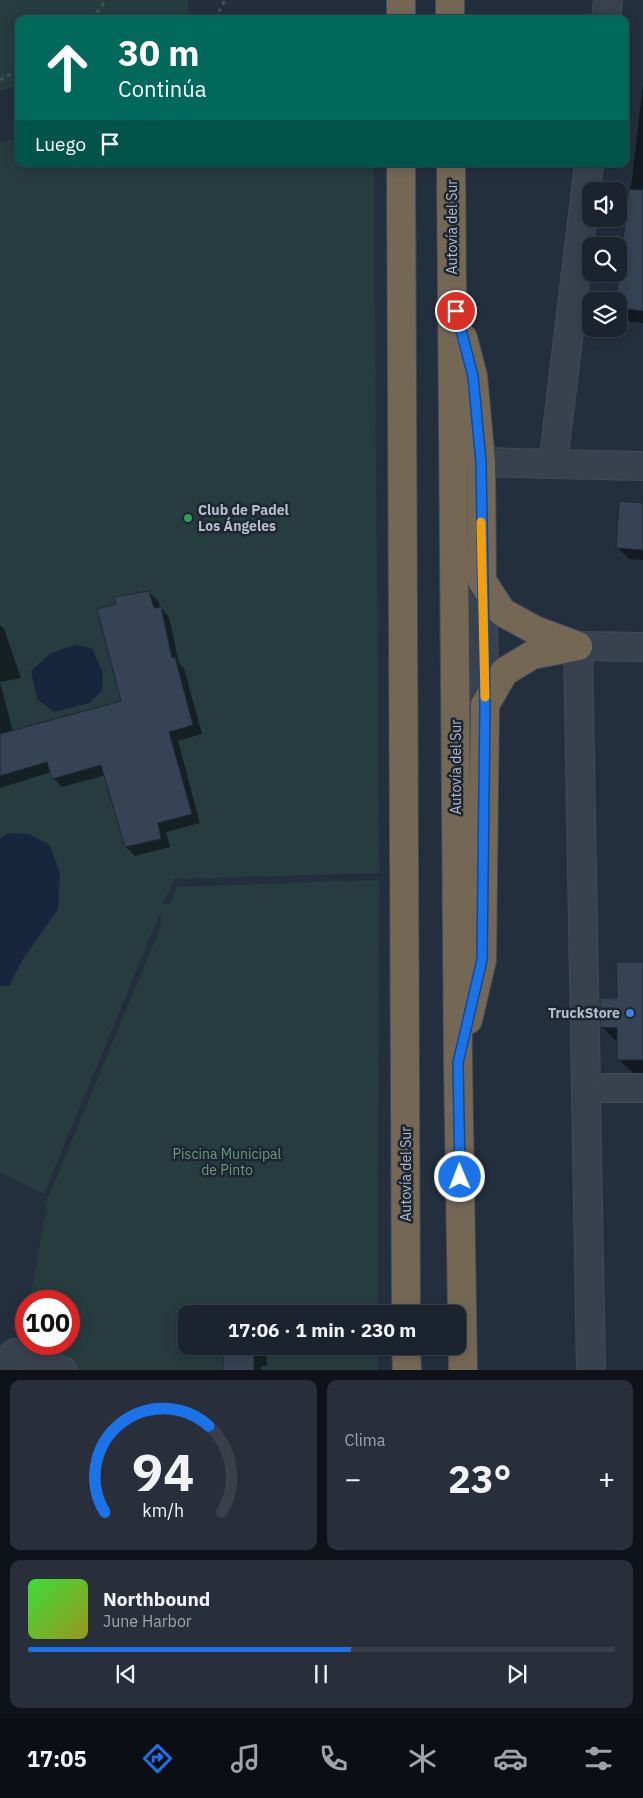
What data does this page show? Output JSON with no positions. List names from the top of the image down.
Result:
{
  "streets": {
    "highway": ["Autovía del Sur"]
  },
  "parks": ["Piscina Municipal de Pinto"],
  "places": ["Club de Padel Los Ángeles", "TruckStore"],
  "page": {
    "turn": ["30 m", "Continúa"],
    "then": "Luego",
    "limit": "100",
    "trip": "17:06 · 1 min · 230 m",
    "tile": "Clima",
    "heat": ["−", "23°", "+"],
    "song": ["Northbound", "June Harbor"],
    "tabs": "17:05",
    "gauge": ["94", "km/h"]
  }
}
